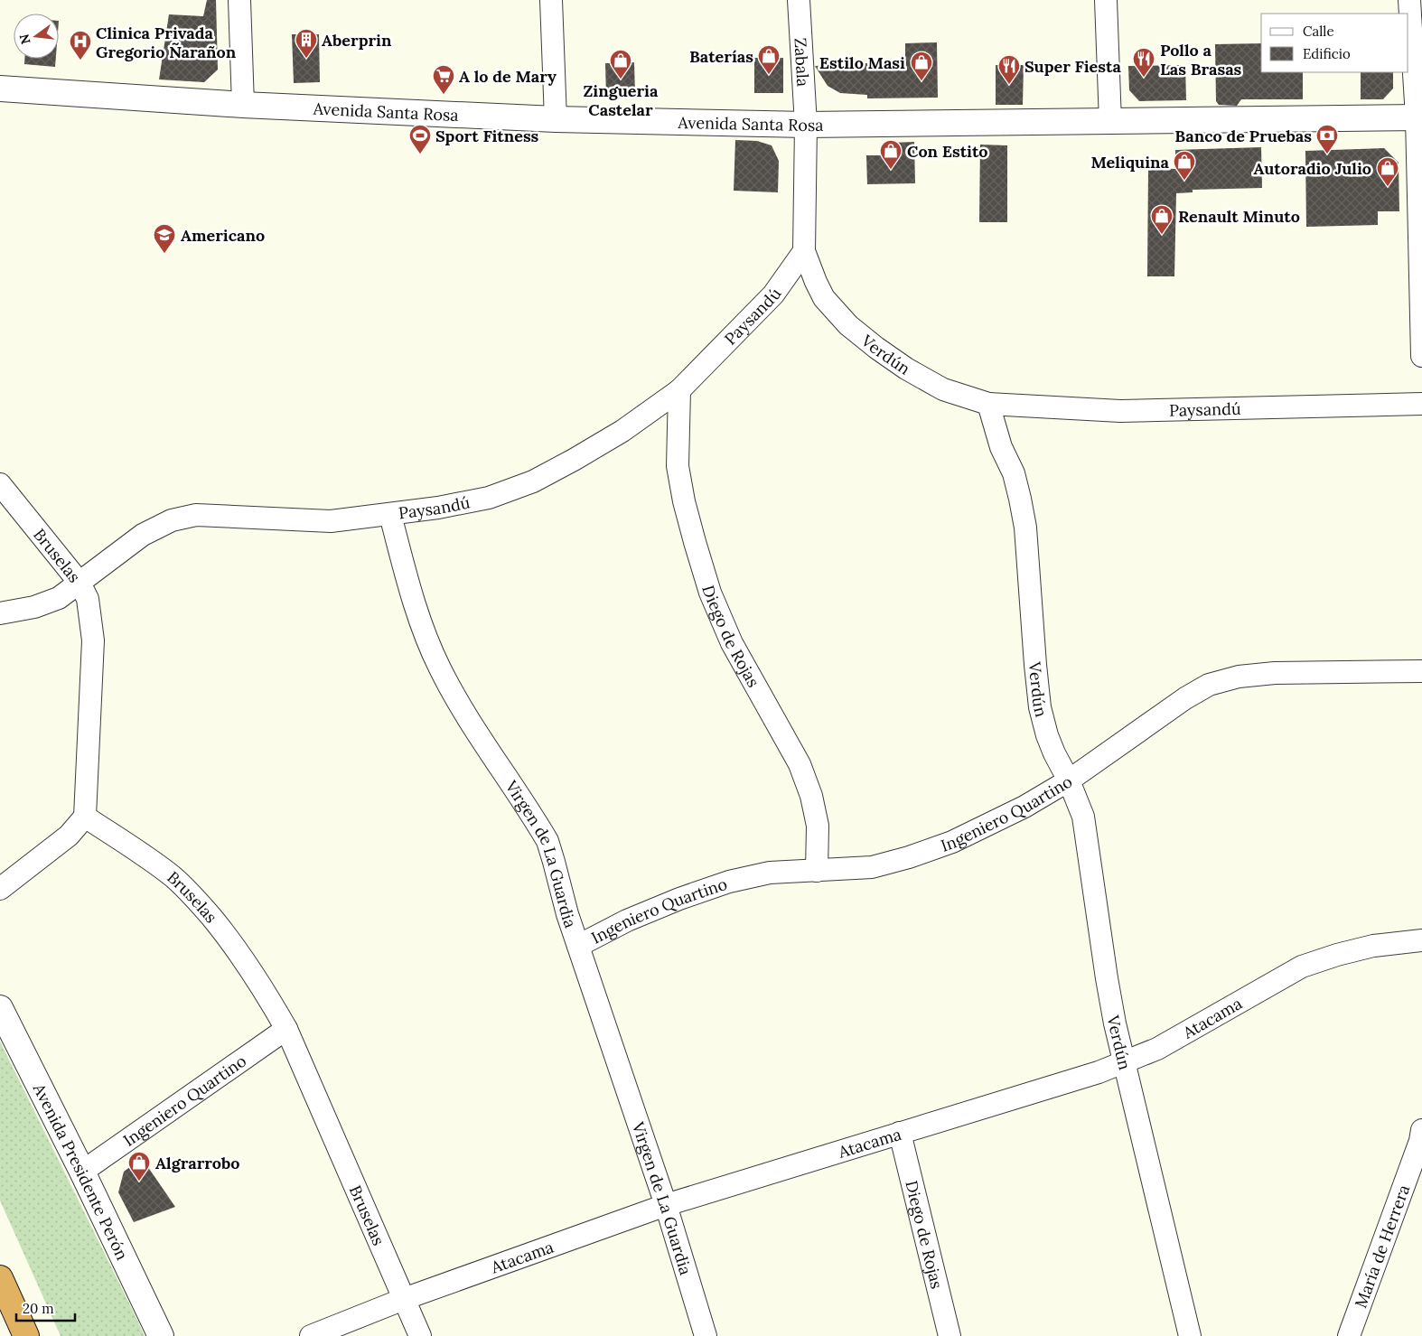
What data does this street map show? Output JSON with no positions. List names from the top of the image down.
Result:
{
  "streets": {
    "street": [
      "Zabala",
      "Avenida Santa Rosa",
      "Paysandú",
      "Verdún",
      "Bruselas",
      "Diego de Rojas",
      "Ingeniero Quartino",
      "Virgen de La Guardia",
      "Atacama",
      "Avenida Presidente Perón",
      "María de Herrera"
    ]
  },
  "crossings": [
    ["Zabala", "Avenida Santa Rosa"],
    ["Zabala", "Verdún"],
    ["Avenida Santa Rosa", "Verdún"],
    ["Paysandú", "Verdún"],
    ["Paysandú", "Bruselas"],
    ["Paysandú", "Diego de Rojas"],
    ["Paysandú", "Virgen de La Guardia"],
    ["Verdún", "Ingeniero Quartino"],
    ["Verdún", "Atacama"],
    ["Bruselas", "Ingeniero Quartino"],
    ["Bruselas", "Atacama"],
    ["Diego de Rojas", "Ingeniero Quartino"],
    ["Diego de Rojas", "Atacama"],
    ["Ingeniero Quartino", "Virgen de La Guardia"],
    ["Ingeniero Quartino", "Avenida Presidente Perón"],
    ["Virgen de La Guardia", "Atacama"]
  ],
  "places": {
    "building": ["Aberprin"],
    "hospital": ["Clinica Privada Gregorio Ñarañon"],
    "shop": [
      "Baterías",
      "Zingueria Castelar",
      "Estilo Masi",
      "Con Estito",
      "Meliquina",
      "Autoradio Julio",
      "Renault Minuto",
      "Algrarrobo"
    ],
    "restaurant": ["Pollo a Las Brasas", "Super Fiesta"],
    "supermarket": ["A lo de Mary"],
    "sports": ["Sport Fitness"],
    "bank": ["Banco de Pruebas"],
    "school or university": ["Americano"]
  },
  "legend": ["Calle", "Edificio"],
  "scale_bar": "20 m",
  "north": "left"
}
